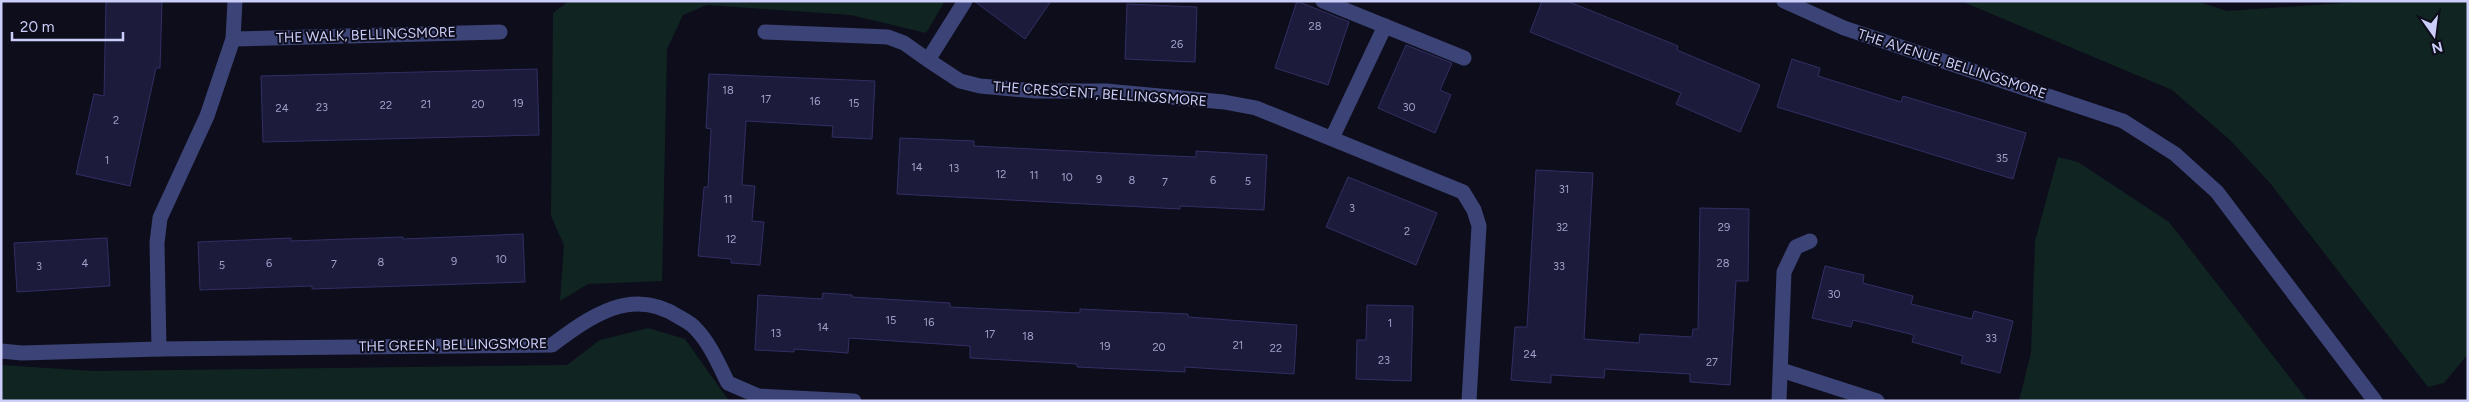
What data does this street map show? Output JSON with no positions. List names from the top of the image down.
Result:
{
  "streets": {
    "street": [
      "THE WALK, BELLINGSMORE",
      "THE AVENUE, BELLINGSMORE",
      "THE CRESCENT, BELLINGSMORE",
      "THE GREEN, BELLINGSMORE"
    ]
  },
  "house_numbers": [
    "28",
    "26",
    "18",
    "17",
    "16",
    "19",
    "15",
    "21",
    "20",
    "22",
    "23",
    "30",
    "24",
    "2",
    "35",
    "1",
    "14",
    "13",
    "12",
    "11",
    "10",
    "9",
    "8",
    "6",
    "5",
    "7",
    "31",
    "11",
    "3",
    "32",
    "29",
    "2",
    "12",
    "10",
    "9",
    "8",
    "4",
    "6",
    "28",
    "7",
    "5",
    "3",
    "33",
    "30",
    "15",
    "16",
    "1",
    "14",
    "13",
    "17",
    "18",
    "33",
    "21",
    "19",
    "20",
    "22",
    "24",
    "23",
    "27"
  ],
  "scale_bar": "20 m",
  "north": "bottom"
}
